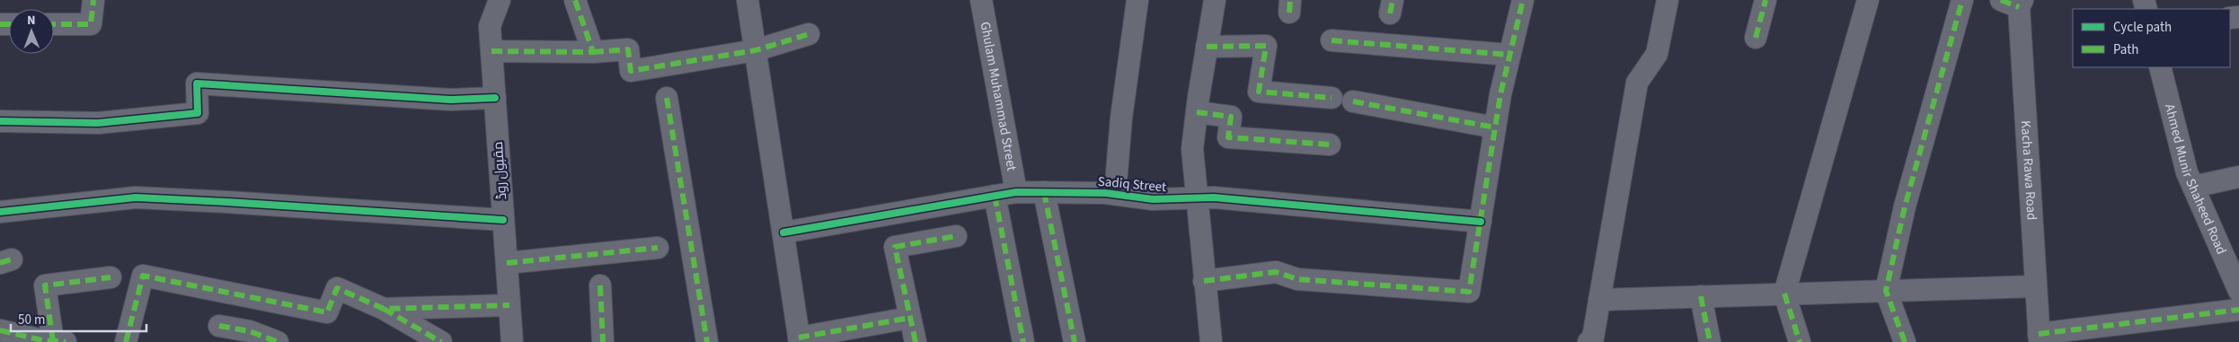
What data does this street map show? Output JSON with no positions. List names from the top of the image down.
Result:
{
  "streets": {
    "street": [
      "Ghulam Muhammad Street",
      "مقبول روڈ",
      "Kacha Rawa Road",
      "Ahmed Munir Shaheed Road",
      "Sadiq Street"
    ]
  },
  "crossings": [
    ["Ghulam Muhammad Street", "Sadiq Street"]
  ],
  "legend": ["Cycle path", "Path"],
  "scale_bar": "50 m",
  "north": "top"
}
